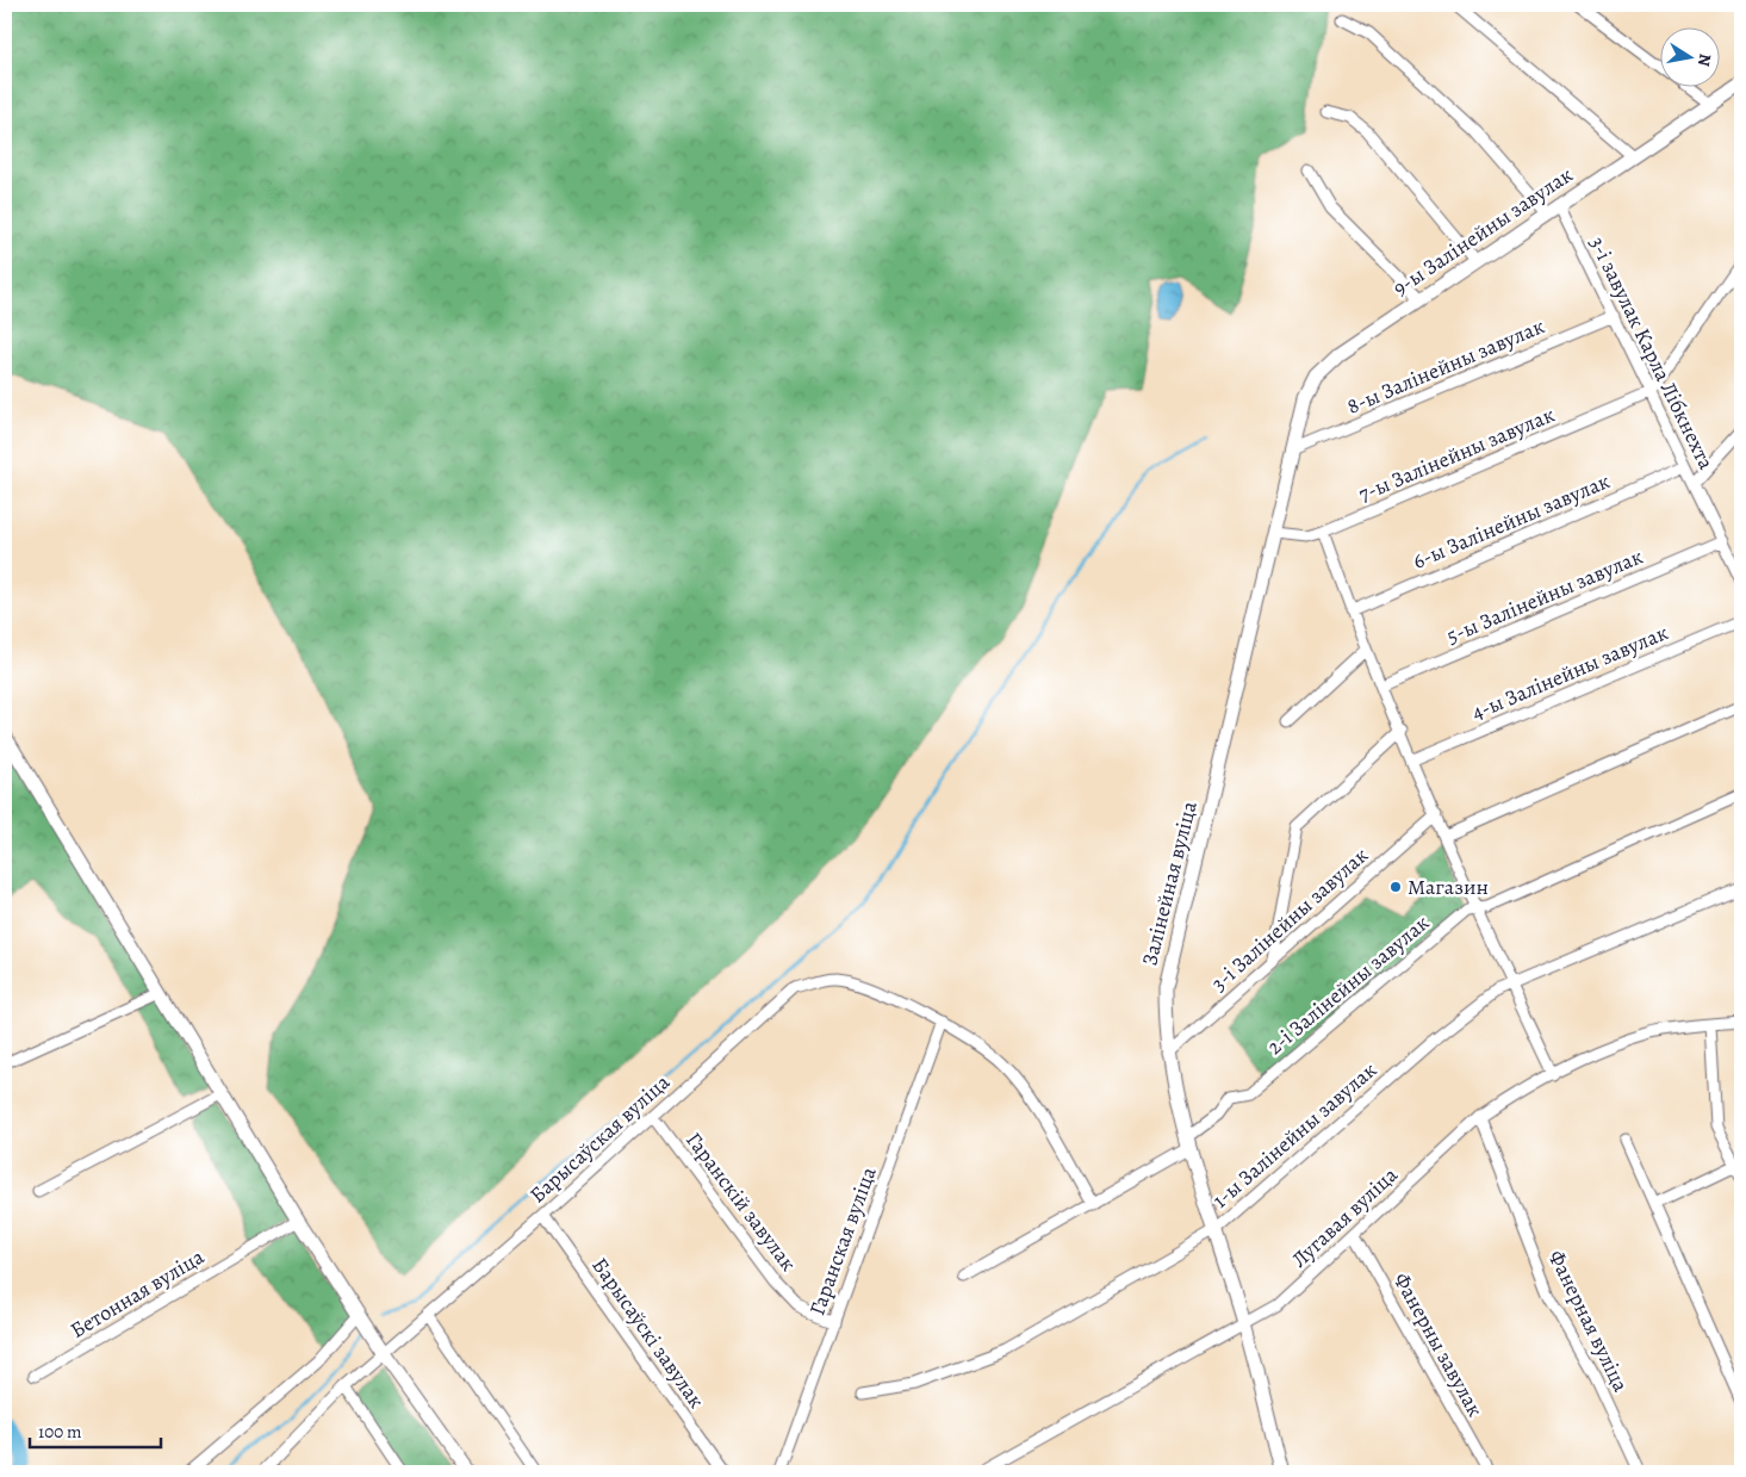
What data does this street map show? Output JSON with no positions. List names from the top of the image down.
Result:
{
  "streets": {
    "street": [
      "9-ы Залінейны завулак",
      "3-і завулак Карла Лібкнехта",
      "8-ы Залінейны завулак",
      "7-ы Залінейны завулак",
      "6-ы Залінейны завулак",
      "5-ы Залінейны завулак",
      "4-ы Залінейны завулак",
      "Залінейная вуліца",
      "3-і Залінейны завулак",
      "2-і Залінейны завулак",
      "1-ы Залінейны завулак",
      "Барысаўская вуліца",
      "Гаранскій завулак",
      "Лугавая вуліца",
      "Гаранская вуліца",
      "Бетонная вуліца",
      "Фанерная вуліца",
      "Барысаўскі завулак",
      "Фанерны завулак"
    ]
  },
  "crossings": [
    ["9-ы Залінейны завулак", "3-і завулак Карла Лібкнехта"],
    ["9-ы Залінейны завулак", "8-ы Залінейны завулак"],
    ["9-ы Залінейны завулак", "Залінейная вуліца"],
    ["3-і завулак Карла Лібкнехта", "8-ы Залінейны завулак"],
    ["3-і завулак Карла Лібкнехта", "7-ы Залінейны завулак"],
    ["3-і завулак Карла Лібкнехта", "6-ы Залінейны завулак"],
    ["3-і завулак Карла Лібкнехта", "5-ы Залінейны завулак"],
    ["8-ы Залінейны завулак", "Залінейная вуліца"],
    ["7-ы Залінейны завулак", "Залінейная вуліца"],
    ["Залінейная вуліца", "3-і Залінейны завулак"],
    ["Залінейная вуліца", "2-і Залінейны завулак"],
    ["Залінейная вуліца", "1-ы Залінейны завулак"],
    ["Залінейная вуліца", "Лугавая вуліца"],
    ["Барысаўская вуліца", "Гаранскій завулак"],
    ["Барысаўская вуліца", "Гаранская вуліца"],
    ["Барысаўская вуліца", "Барысаўскі завулак"],
    ["Гаранскій завулак", "Гаранская вуліца"],
    ["Лугавая вуліца", "Фанерная вуліца"],
    ["Лугавая вуліца", "Фанерны завулак"]
  ],
  "places": ["Магазин"],
  "scale_bar": "100 m",
  "north": "right"
}
